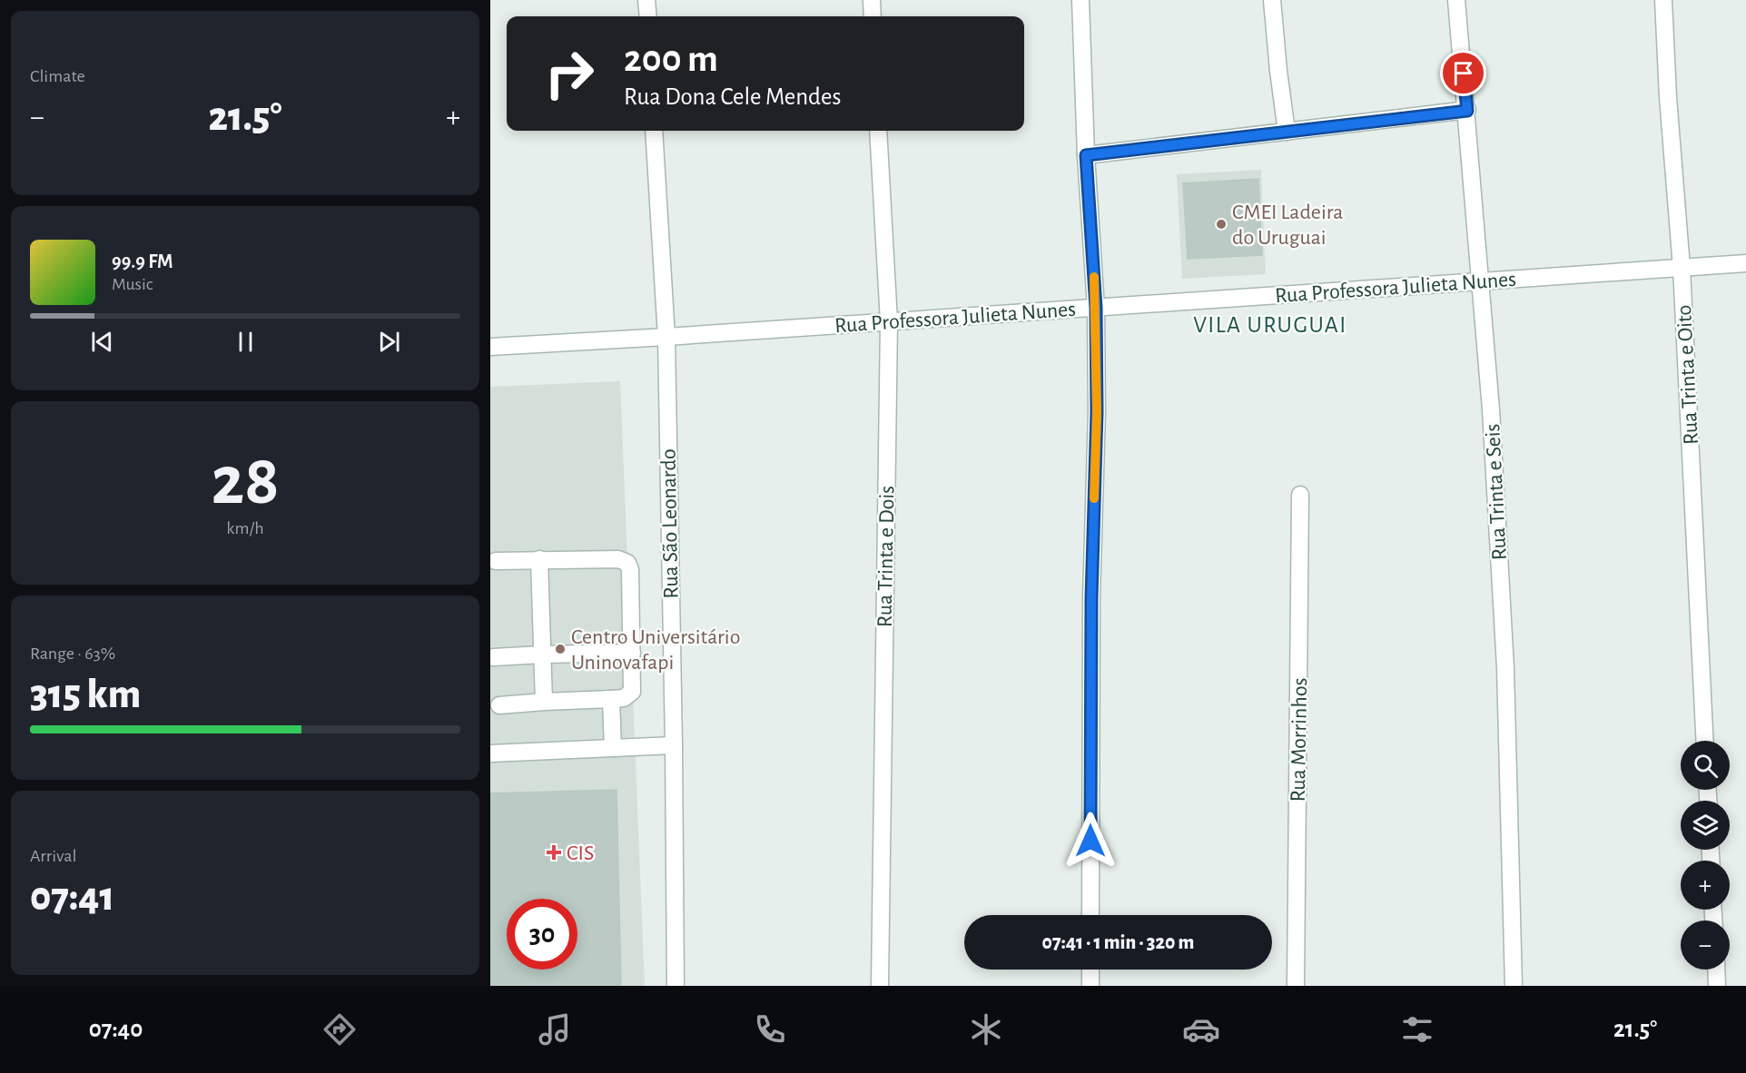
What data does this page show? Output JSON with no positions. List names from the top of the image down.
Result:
{
  "streets": {
    "street": [
      "Rua Professora Julieta Nunes",
      "Rua Trinta e Oito",
      "Rua Trinta e Seis",
      "Rua São Leonardo",
      "Rua Trinta e Dois",
      "Rua Morrinhos"
    ]
  },
  "crossings": [
    ["Rua Professora Julieta Nunes", "Rua Trinta e Oito"],
    ["Rua Professora Julieta Nunes", "Rua Trinta e Seis"],
    ["Rua Professora Julieta Nunes", "Rua São Leonardo"],
    ["Rua Professora Julieta Nunes", "Rua Trinta e Dois"]
  ],
  "districts": ["VILA URUGUAI"],
  "places": {
    "other": ["CMEI Ladeira do Uruguai", "Centro Universitário Uninovafapi"],
    "health": ["CIS"]
  },
  "page": {
    "tile": [
      "Climate",
      ["28", "km/h"],
      ["Range · 63%", "315 km"],
      ["Arrival", "07:41"]
    ],
    "turn": ["200 m", "Rua Dona Cele Mendes"],
    "heat": ["−", "21.5°", "+"],
    "song": ["99.9 FM", "Music"],
    "map_buttons": ["+", "−"],
    "limit": "30",
    "trip": "07:41 · 1 min · 320 m",
    "tabs": ["07:40", "21.5°"]
  }
}
